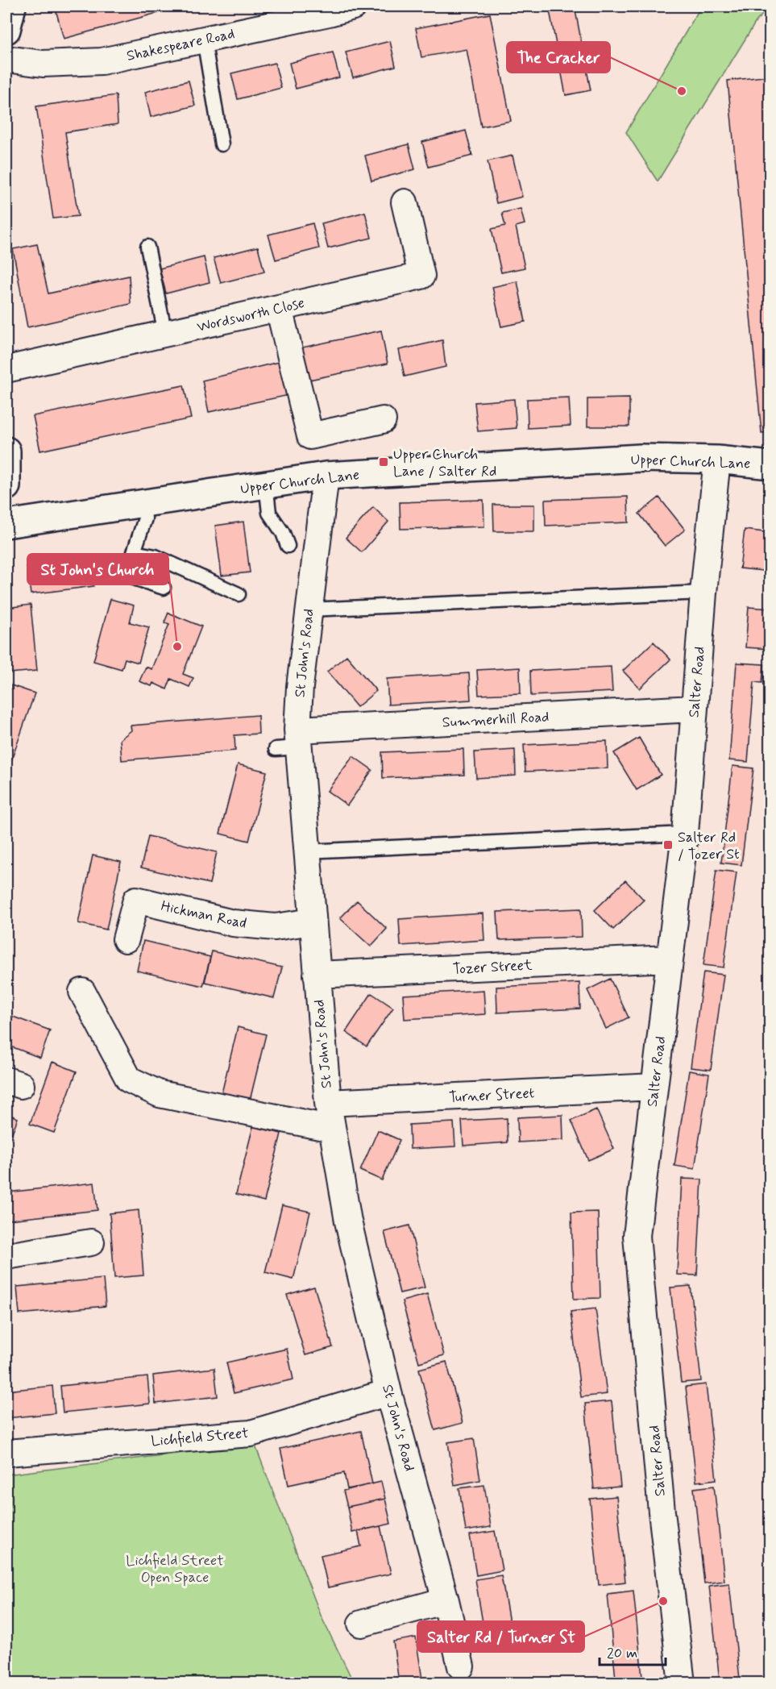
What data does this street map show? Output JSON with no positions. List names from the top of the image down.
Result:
{
  "streets": {
    "main road": ["Upper Church Lane"],
    "street": [
      "Shakespeare Road",
      "Wordsworth Close",
      "St John's Road",
      "Salter Road",
      "Summerhill Road",
      "Hickman Road",
      "Tozer Street",
      "Turner Street",
      "Lichfield Street"
    ]
  },
  "crossings": [
    ["Upper Church Lane", "St John's Road"],
    ["Upper Church Lane", "Salter Road"],
    ["St John's Road", "Summerhill Road"],
    ["St John's Road", "Hickman Road"],
    ["St John's Road", "Tozer Street"],
    ["St John's Road", "Turner Street"],
    ["St John's Road", "Lichfield Street"],
    ["Salter Road", "Summerhill Road"],
    ["Salter Road", "Tozer Street"],
    ["Salter Road", "Turner Street"]
  ],
  "parks": ["Lichfield Street Open Space"],
  "places": {
    "other": ["The Cracker", "St John's Church", "Salter Rd / Turner St"],
    "transit": ["Upper Church Lane / Salter Rd", "Salter Rd / Tozer St"]
  },
  "scale_bar": "20 m"
}
